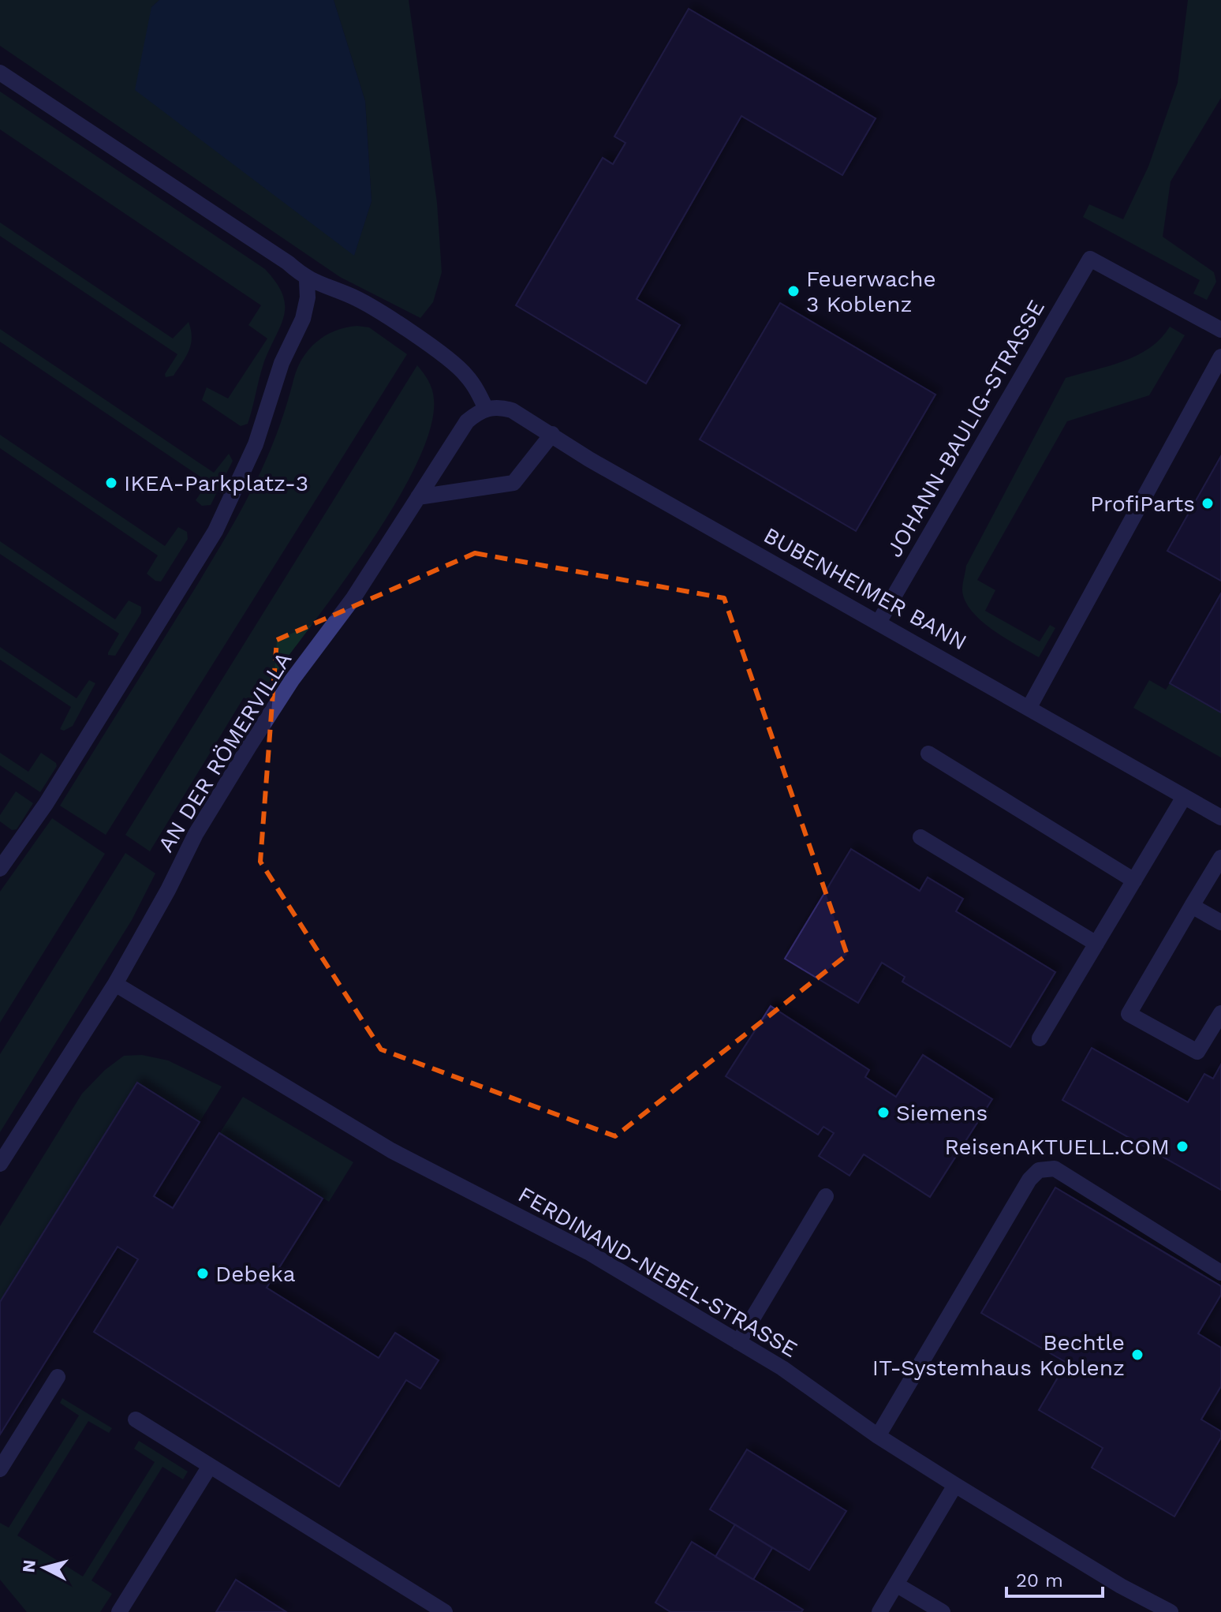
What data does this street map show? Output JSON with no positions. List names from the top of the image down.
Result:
{
  "streets": {
    "street": [
      "JOHANN-BAULIG-STRASSE",
      "BUBENHEIMER BANN",
      "AN DER RÖMERVILLA",
      "FERDINAND-NEBEL-STRASSE"
    ]
  },
  "crossings": [
    ["JOHANN-BAULIG-STRASSE", "BUBENHEIMER BANN"],
    ["BUBENHEIMER BANN", "AN DER RÖMERVILLA"],
    ["AN DER RÖMERVILLA", "FERDINAND-NEBEL-STRASSE"]
  ],
  "places": [
    "Feuerwache 3 Koblenz",
    "IKEA-Parkplatz-3",
    "ProfiParts",
    "Siemens",
    "ReisenAKTUELL.COM",
    "Debeka",
    "Bechtle IT-Systemhaus Koblenz"
  ],
  "scale_bar": "20 m",
  "north": "left"
}
